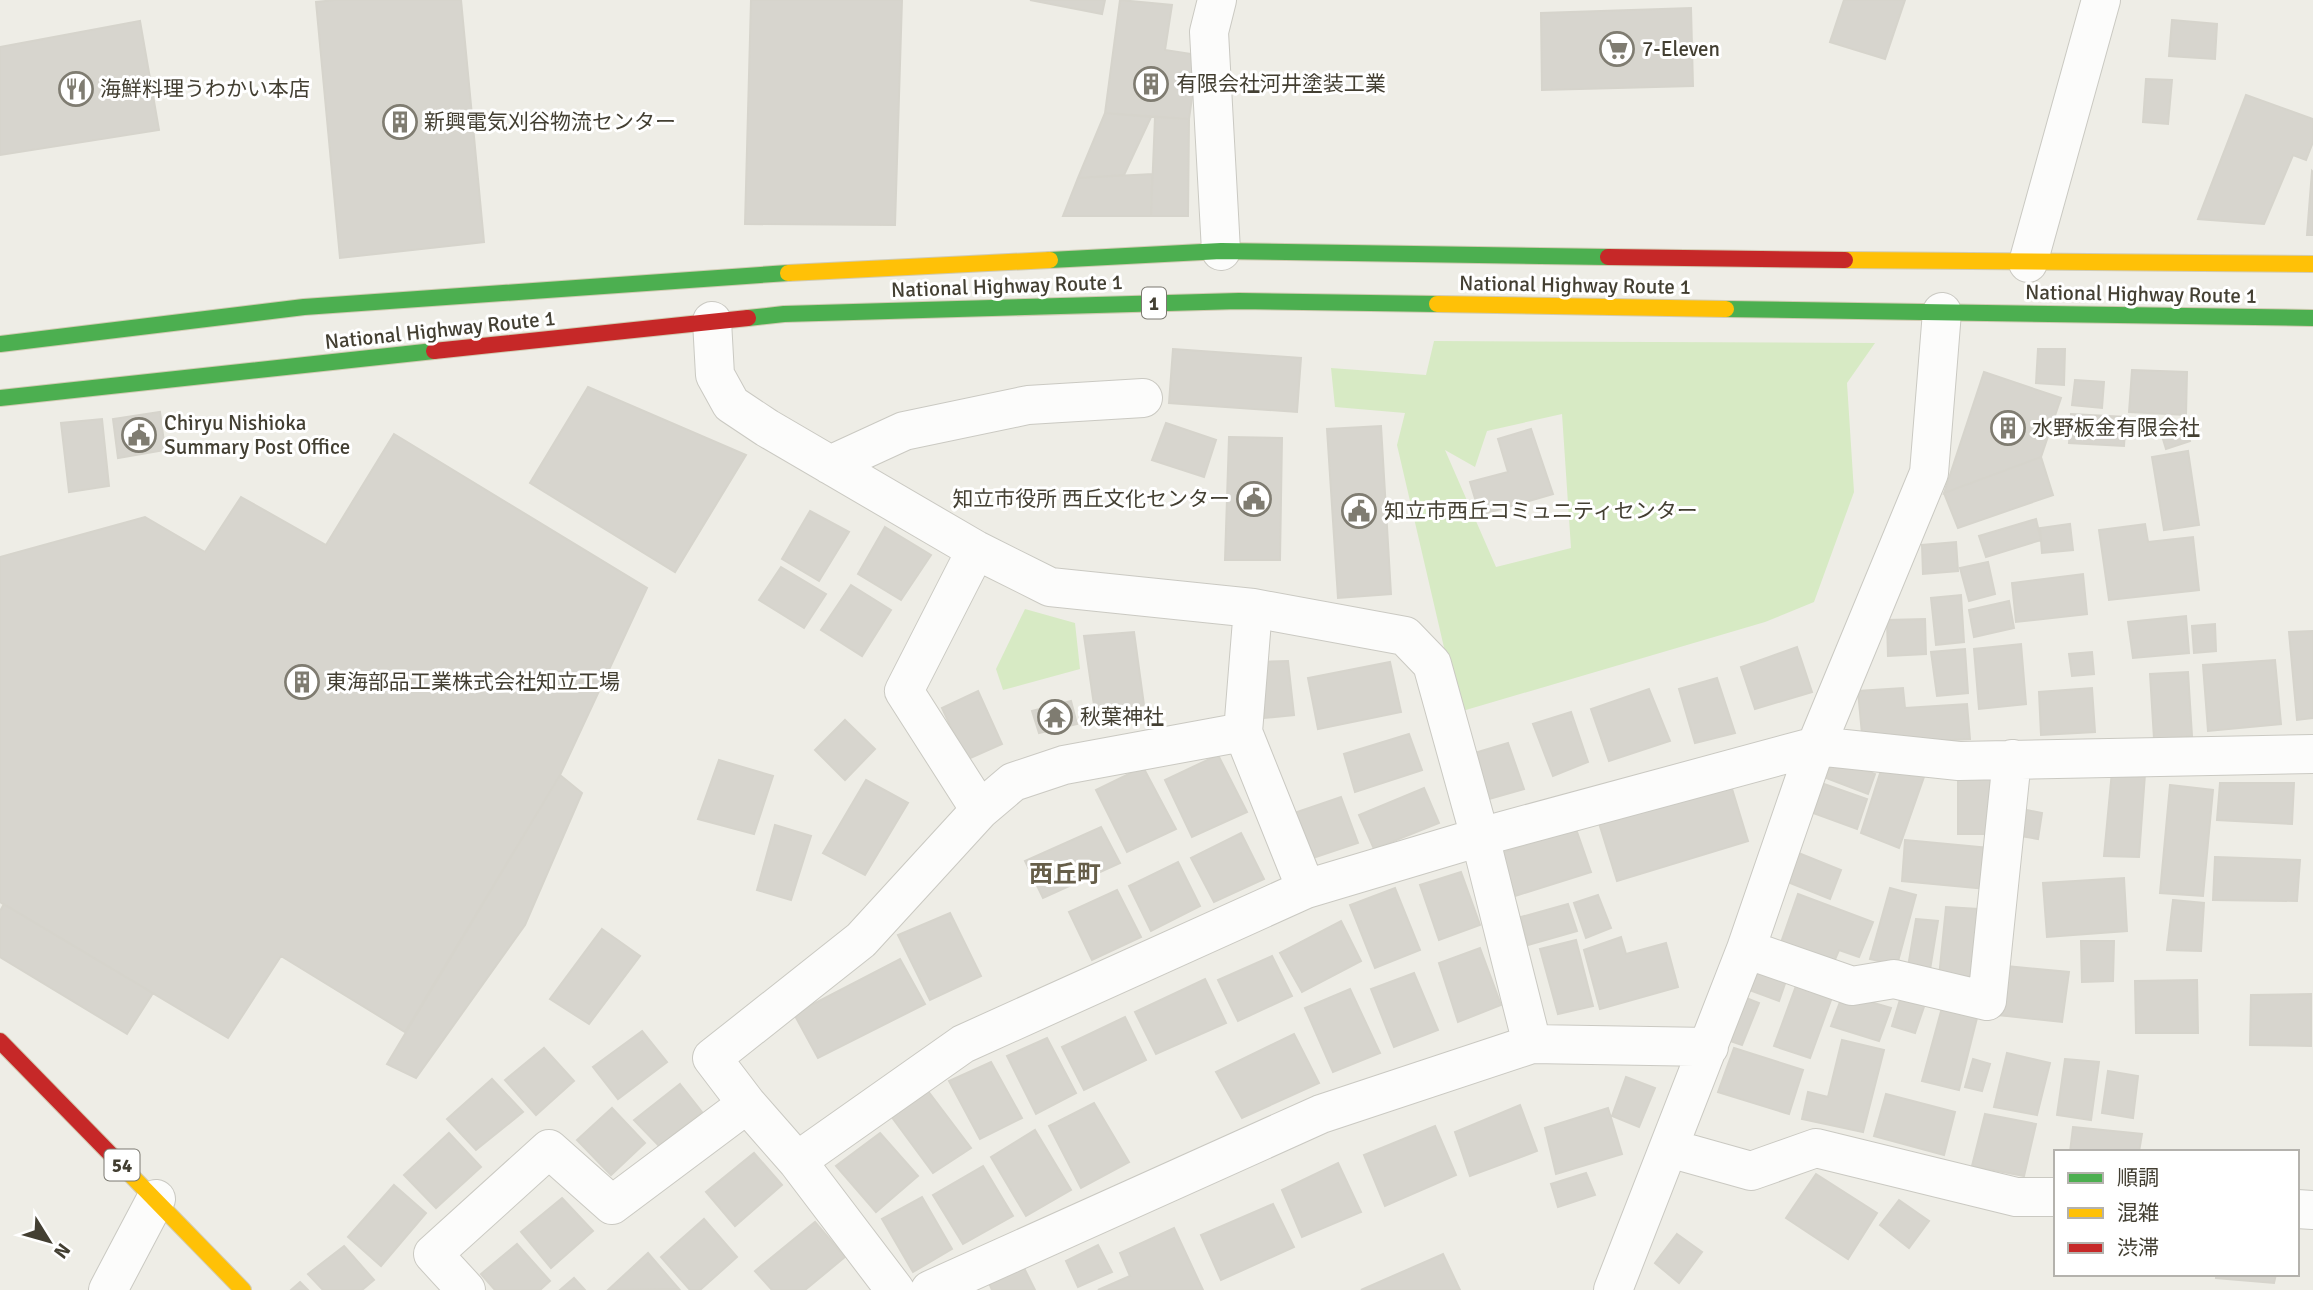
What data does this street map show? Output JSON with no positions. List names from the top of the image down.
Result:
{
  "streets": {
    "main road": ["National Highway Route 1", "1", "54"]
  },
  "districts": ["西丘町"],
  "places": {
    "supermarket": ["7-Eleven"],
    "building": [
      "有限会社河井塗装工業",
      "新興電気刈谷物流センター",
      "水野板金有限会社",
      "東海部品工業株式会社知立工場"
    ],
    "restaurant": ["海鮮料理うわかい本店"],
    "public building": ["Chiryu Nishioka Summary Post Office", "知立市役所 西丘文化センター", "知立市西丘コミュニティセンター"],
    "temple": ["秋葉神社"]
  },
  "legend": ["順調", "混雑", "渋滞"],
  "north": "bottom right"
}
